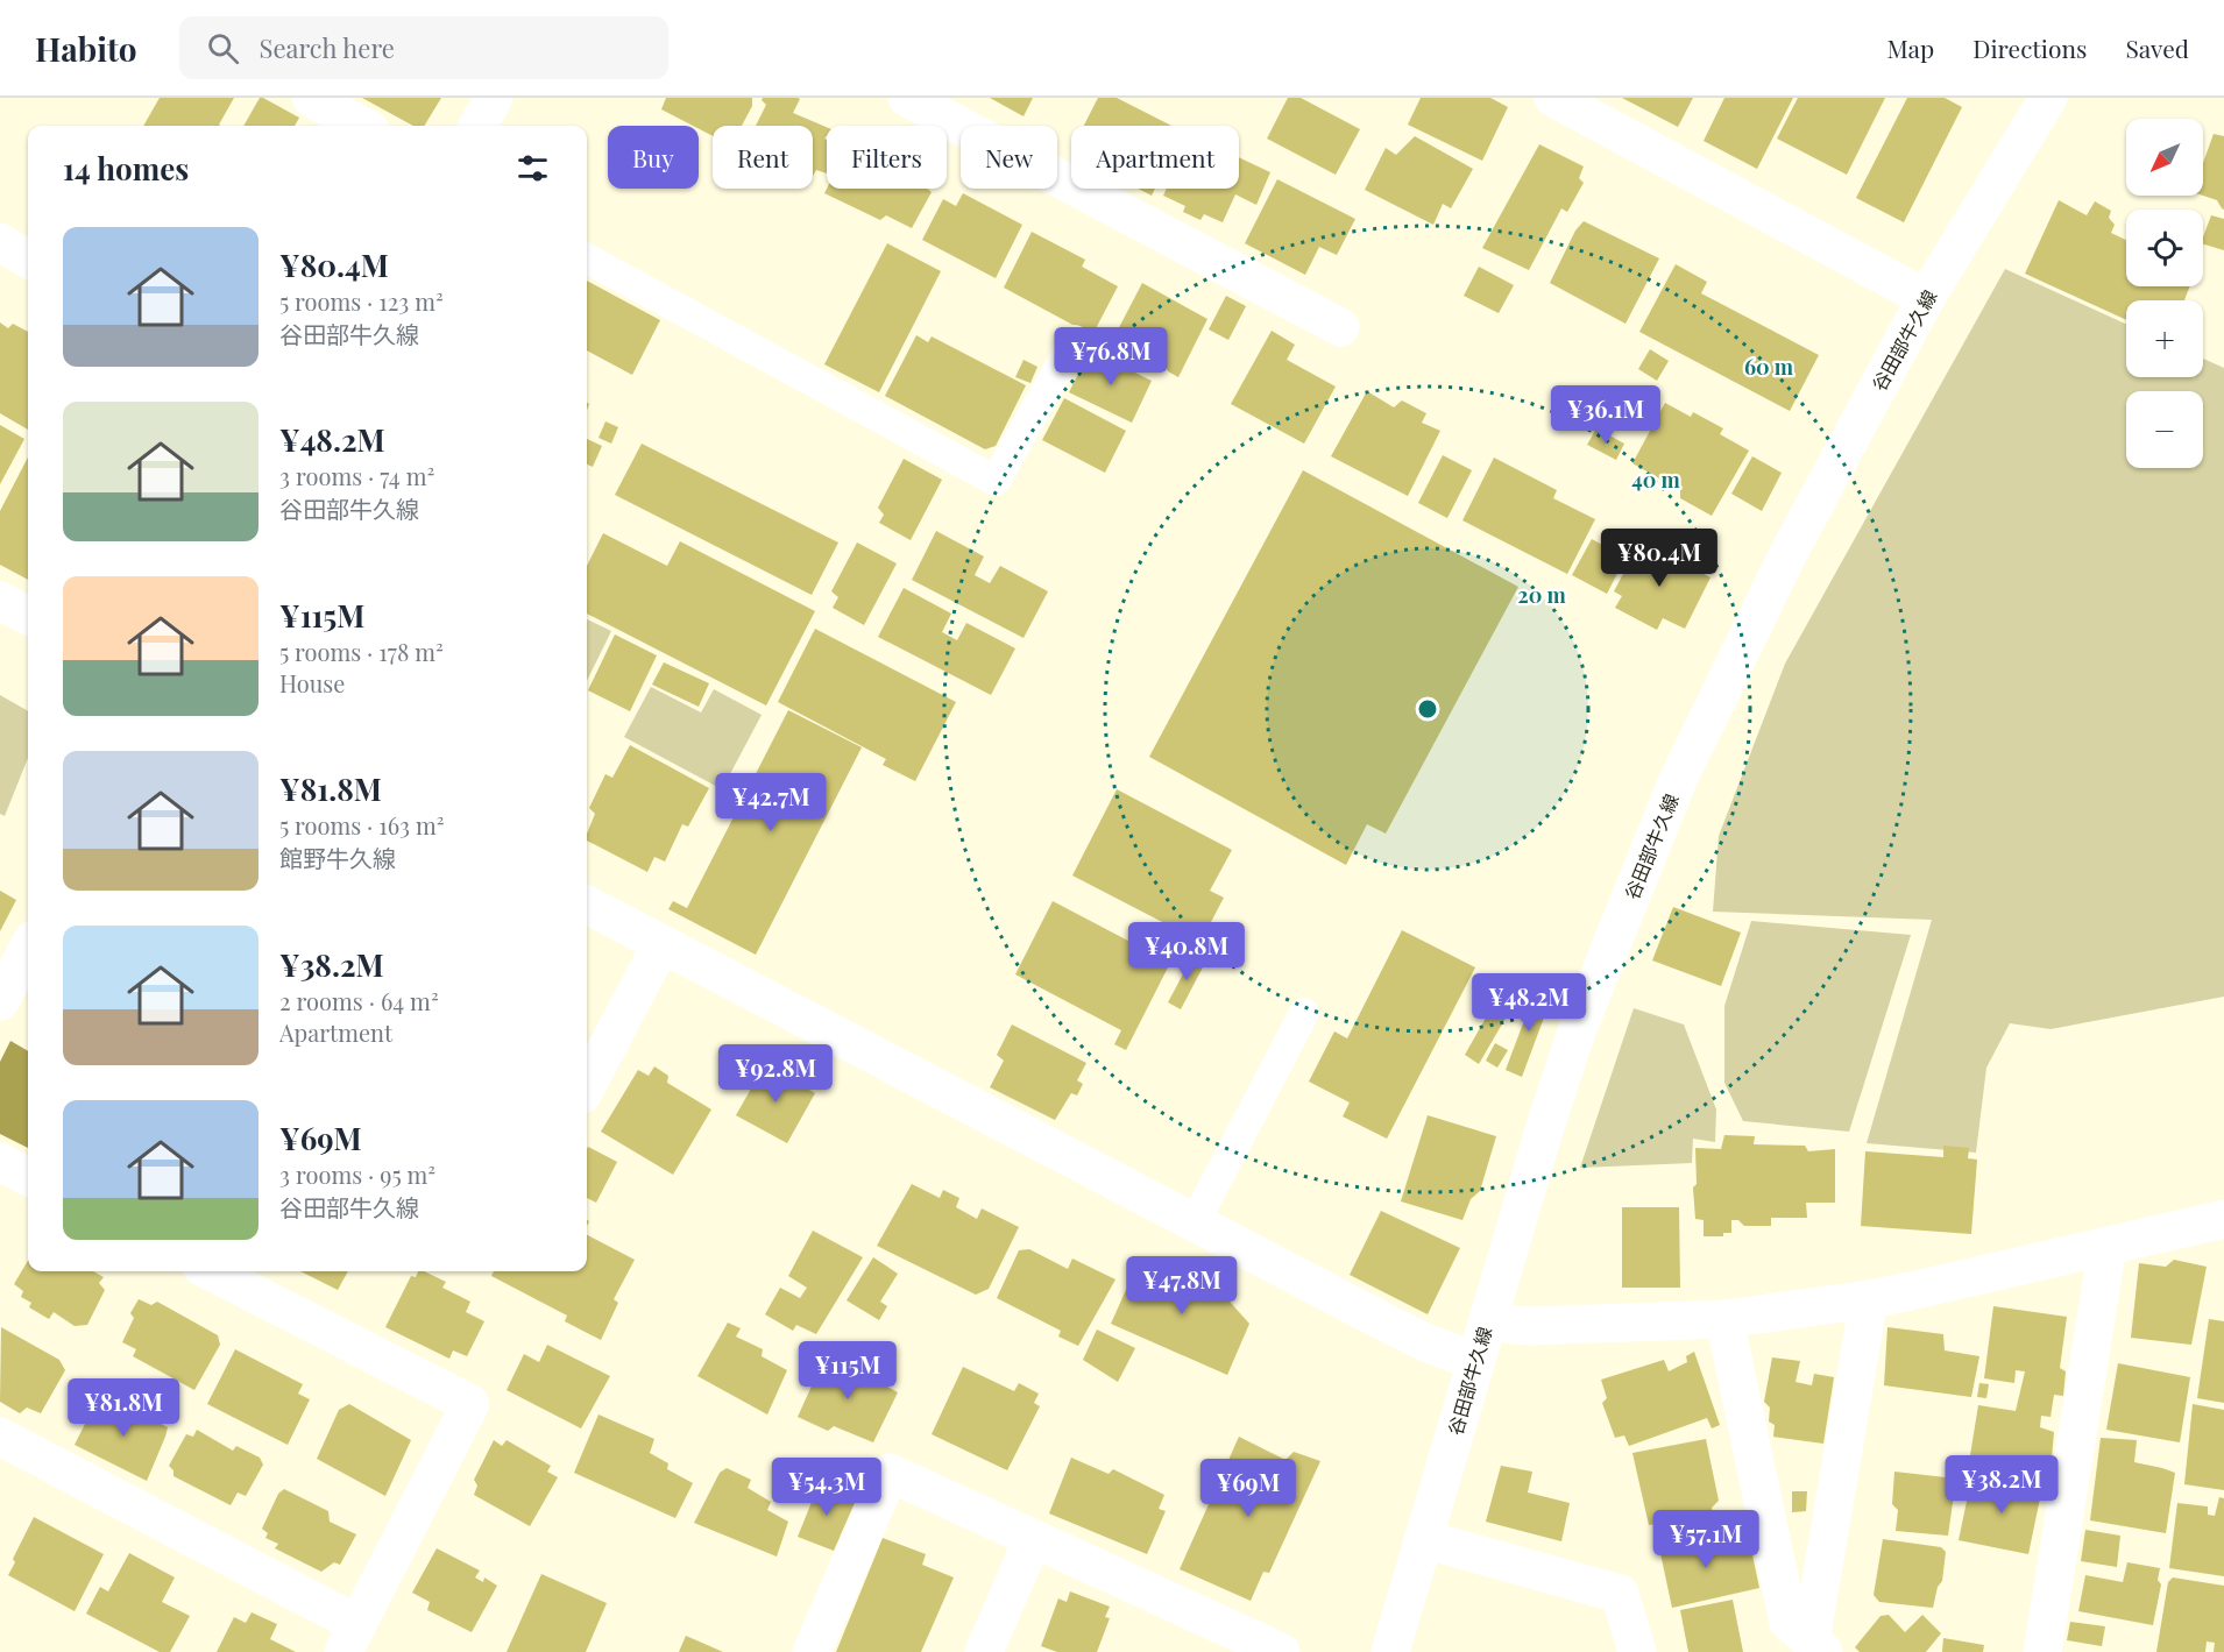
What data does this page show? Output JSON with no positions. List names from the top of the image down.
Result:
{
  "streets": {
    "street": ["谷田部牛久線"]
  },
  "north": "bottom left",
  "page": {
    "header": "Habito",
    "search": "Search here",
    "nav": ["Map", "Directions", "Saved"],
    "map_buttons": ["+", "−"],
    "chip": [
      "Buy",
      "Rent",
      "Filters",
      "New",
      "Apartment"
    ],
    "heading": "14 homes",
    "list": [
      {
        "name": "¥80.4M",
        "note": "5 rooms · 123 m² · 谷田部牛久線"
      },
      {
        "name": "¥48.2M",
        "note": "3 rooms · 74 m² · 谷田部牛久線"
      },
      {
        "name": "¥115M",
        "note": "5 rooms · 178 m² · House"
      },
      {
        "name": "¥81.8M",
        "note": "5 rooms · 163 m² · 館野牛久線"
      },
      {
        "name": "¥38.2M",
        "note": "2 rooms · 64 m² · Apartment"
      },
      {
        "name": "¥69M",
        "note": "3 rooms · 95 m² · 谷田部牛久線"
      }
    ],
    "price": [
      "¥76.8M",
      "¥36.1M",
      "¥80.4M",
      "¥42.7M",
      "¥40.8M",
      "¥48.2M",
      "¥92.8M",
      "¥47.8M",
      "¥115M",
      "¥81.8M",
      "¥38.2M",
      "¥54.3M",
      "¥69M",
      "¥57.1M"
    ]
  },
  "rings": ["60 m", "40 m", "20 m"]
}
